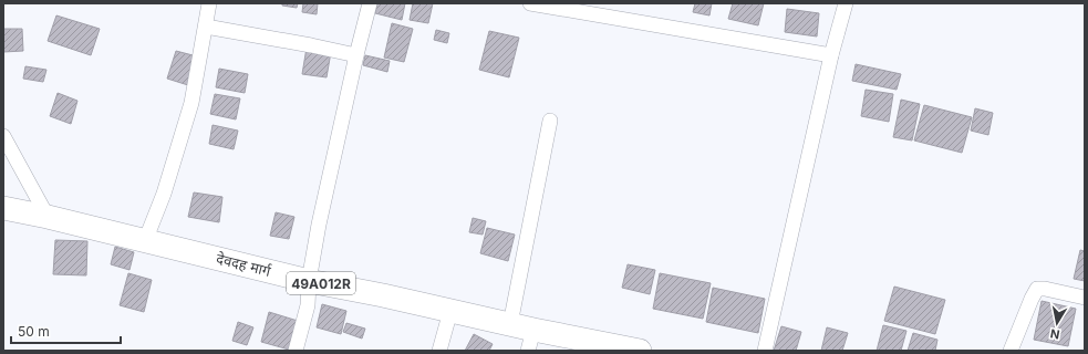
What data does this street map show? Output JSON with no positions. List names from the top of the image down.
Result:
{
  "streets": {
    "main road": ["देवदह मार्ग", "49A012R"]
  },
  "scale_bar": "50 m",
  "north": "bottom"
}
